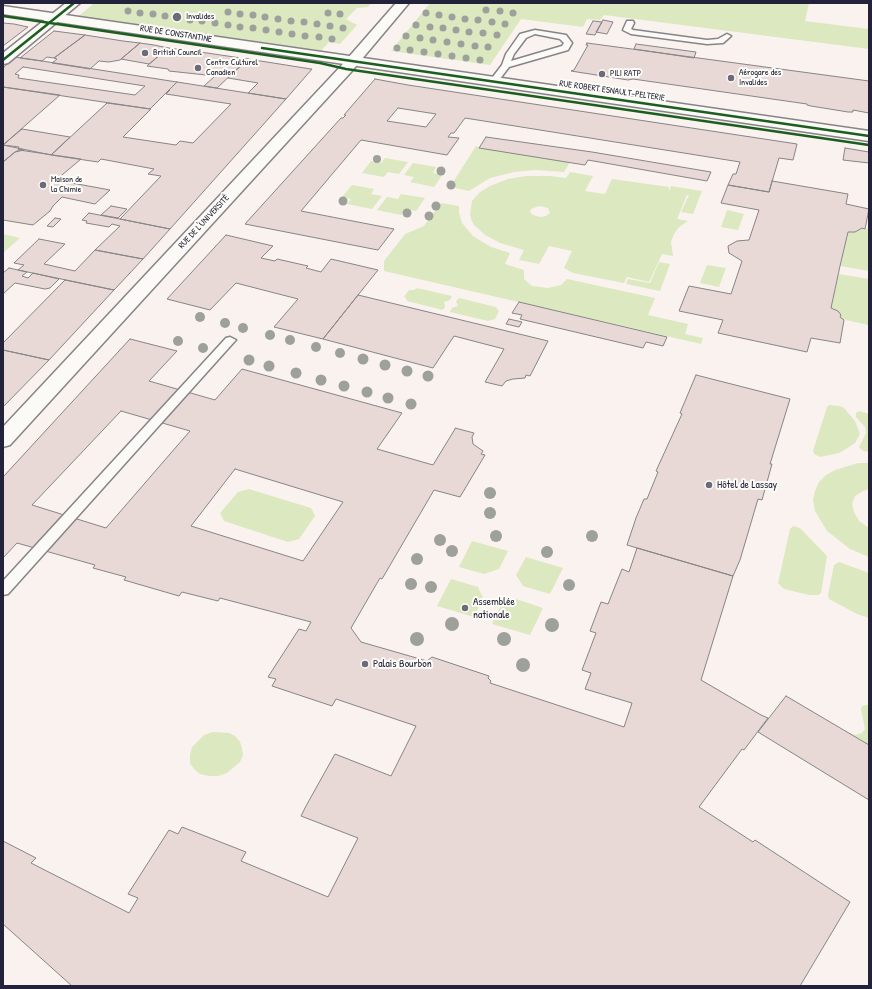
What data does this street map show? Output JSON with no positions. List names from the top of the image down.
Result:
{
  "streets": {
    "street": ["RUE DE CONSTANTINE", "RUE ROBERT ESNAULT-PELTERIE", "RUE DE L'UNIVERSITÉ"]
  },
  "crossings": [
    ["RUE DE CONSTANTINE", "RUE ROBERT ESNAULT-PELTERIE"],
    ["RUE DE CONSTANTINE", "RUE DE L'UNIVERSITÉ"],
    ["RUE ROBERT ESNAULT-PELTERIE", "RUE DE L'UNIVERSITÉ"]
  ],
  "places": [
    "Invalides",
    "British Council",
    "Centre Culturel Canadien",
    "PILI RATP",
    "Aérogare des Invalides",
    "Maison de la Chimie",
    "Hôtel de Lassay",
    "Assemblée nationale",
    "Palais Bourbon"
  ]
}
